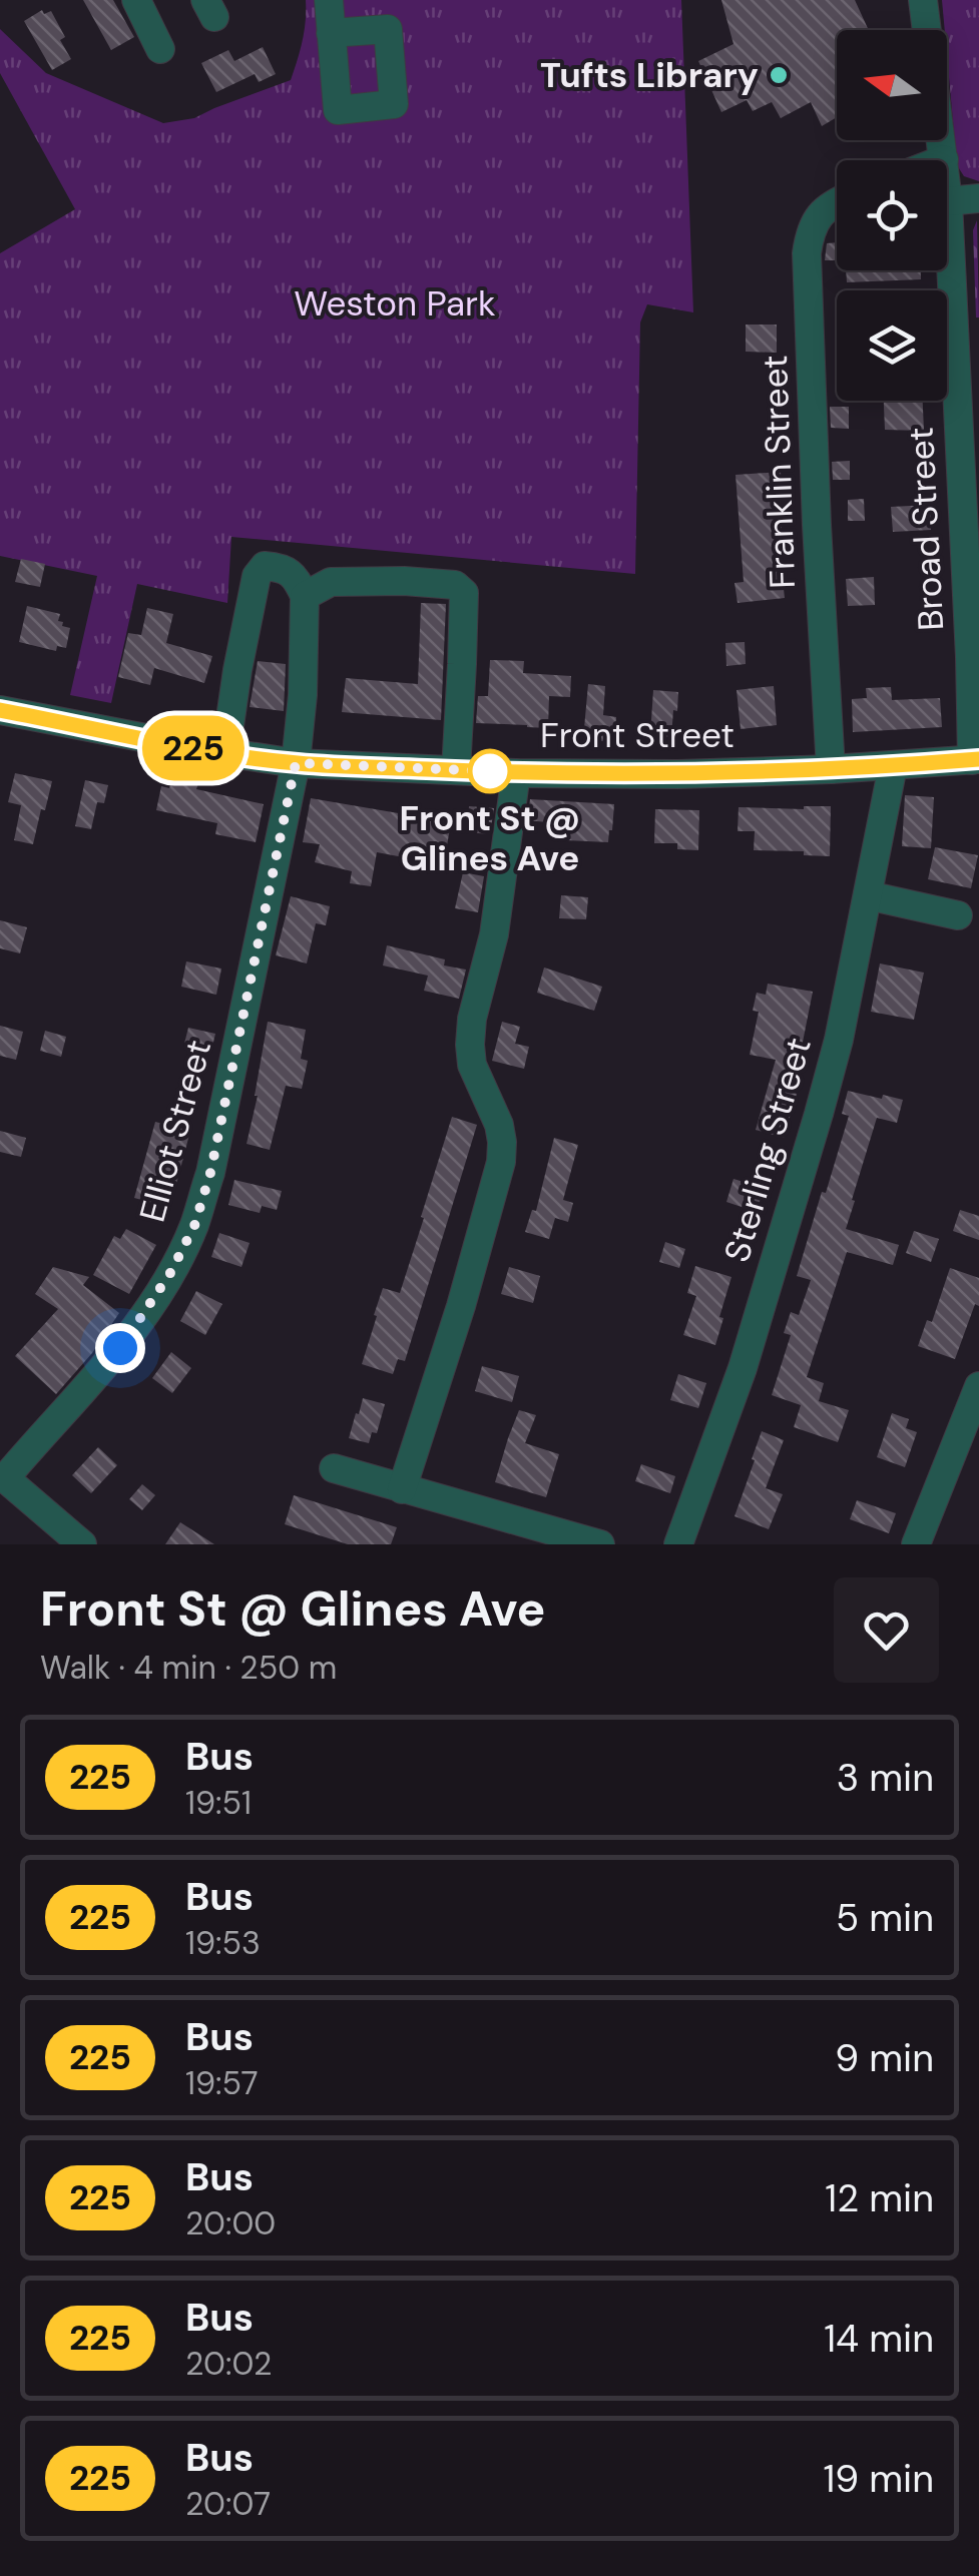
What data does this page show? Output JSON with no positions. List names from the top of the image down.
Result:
{
  "streets": {
    "street": [
      "Franklin Street",
      "Broad Street",
      "Front Street",
      "Elliot Street",
      "Sterling Street"
    ]
  },
  "crossings": [
    ["Franklin Street", "Front Street"],
    ["Broad Street", "Front Street"],
    ["Front Street", "Elliot Street"],
    ["Front Street", "Sterling Street"]
  ],
  "parks": ["Weston Park"],
  "places": ["Tufts Library", "Front St @ Glines Ave"],
  "lines": ["bus line 225"],
  "north": "left",
  "page": {
    "on_map": "225",
    "heading": ["Front St @ Glines Ave", "Walk · 4 min · 250 m"],
    "list": [
      {
        "mark": "225",
        "name": "Bus",
        "note": "19:51",
        "value": "3 min"
      },
      {
        "mark": "225",
        "name": "Bus",
        "note": "19:53",
        "value": "5 min"
      },
      {
        "mark": "225",
        "name": "Bus",
        "note": "19:57",
        "value": "9 min"
      },
      {
        "mark": "225",
        "name": "Bus",
        "note": "20:00",
        "value": "12 min"
      },
      {
        "mark": "225",
        "name": "Bus",
        "note": "20:02",
        "value": "14 min"
      },
      {
        "mark": "225",
        "name": "Bus",
        "note": "20:07",
        "value": "19 min"
      }
    ]
  }
}
